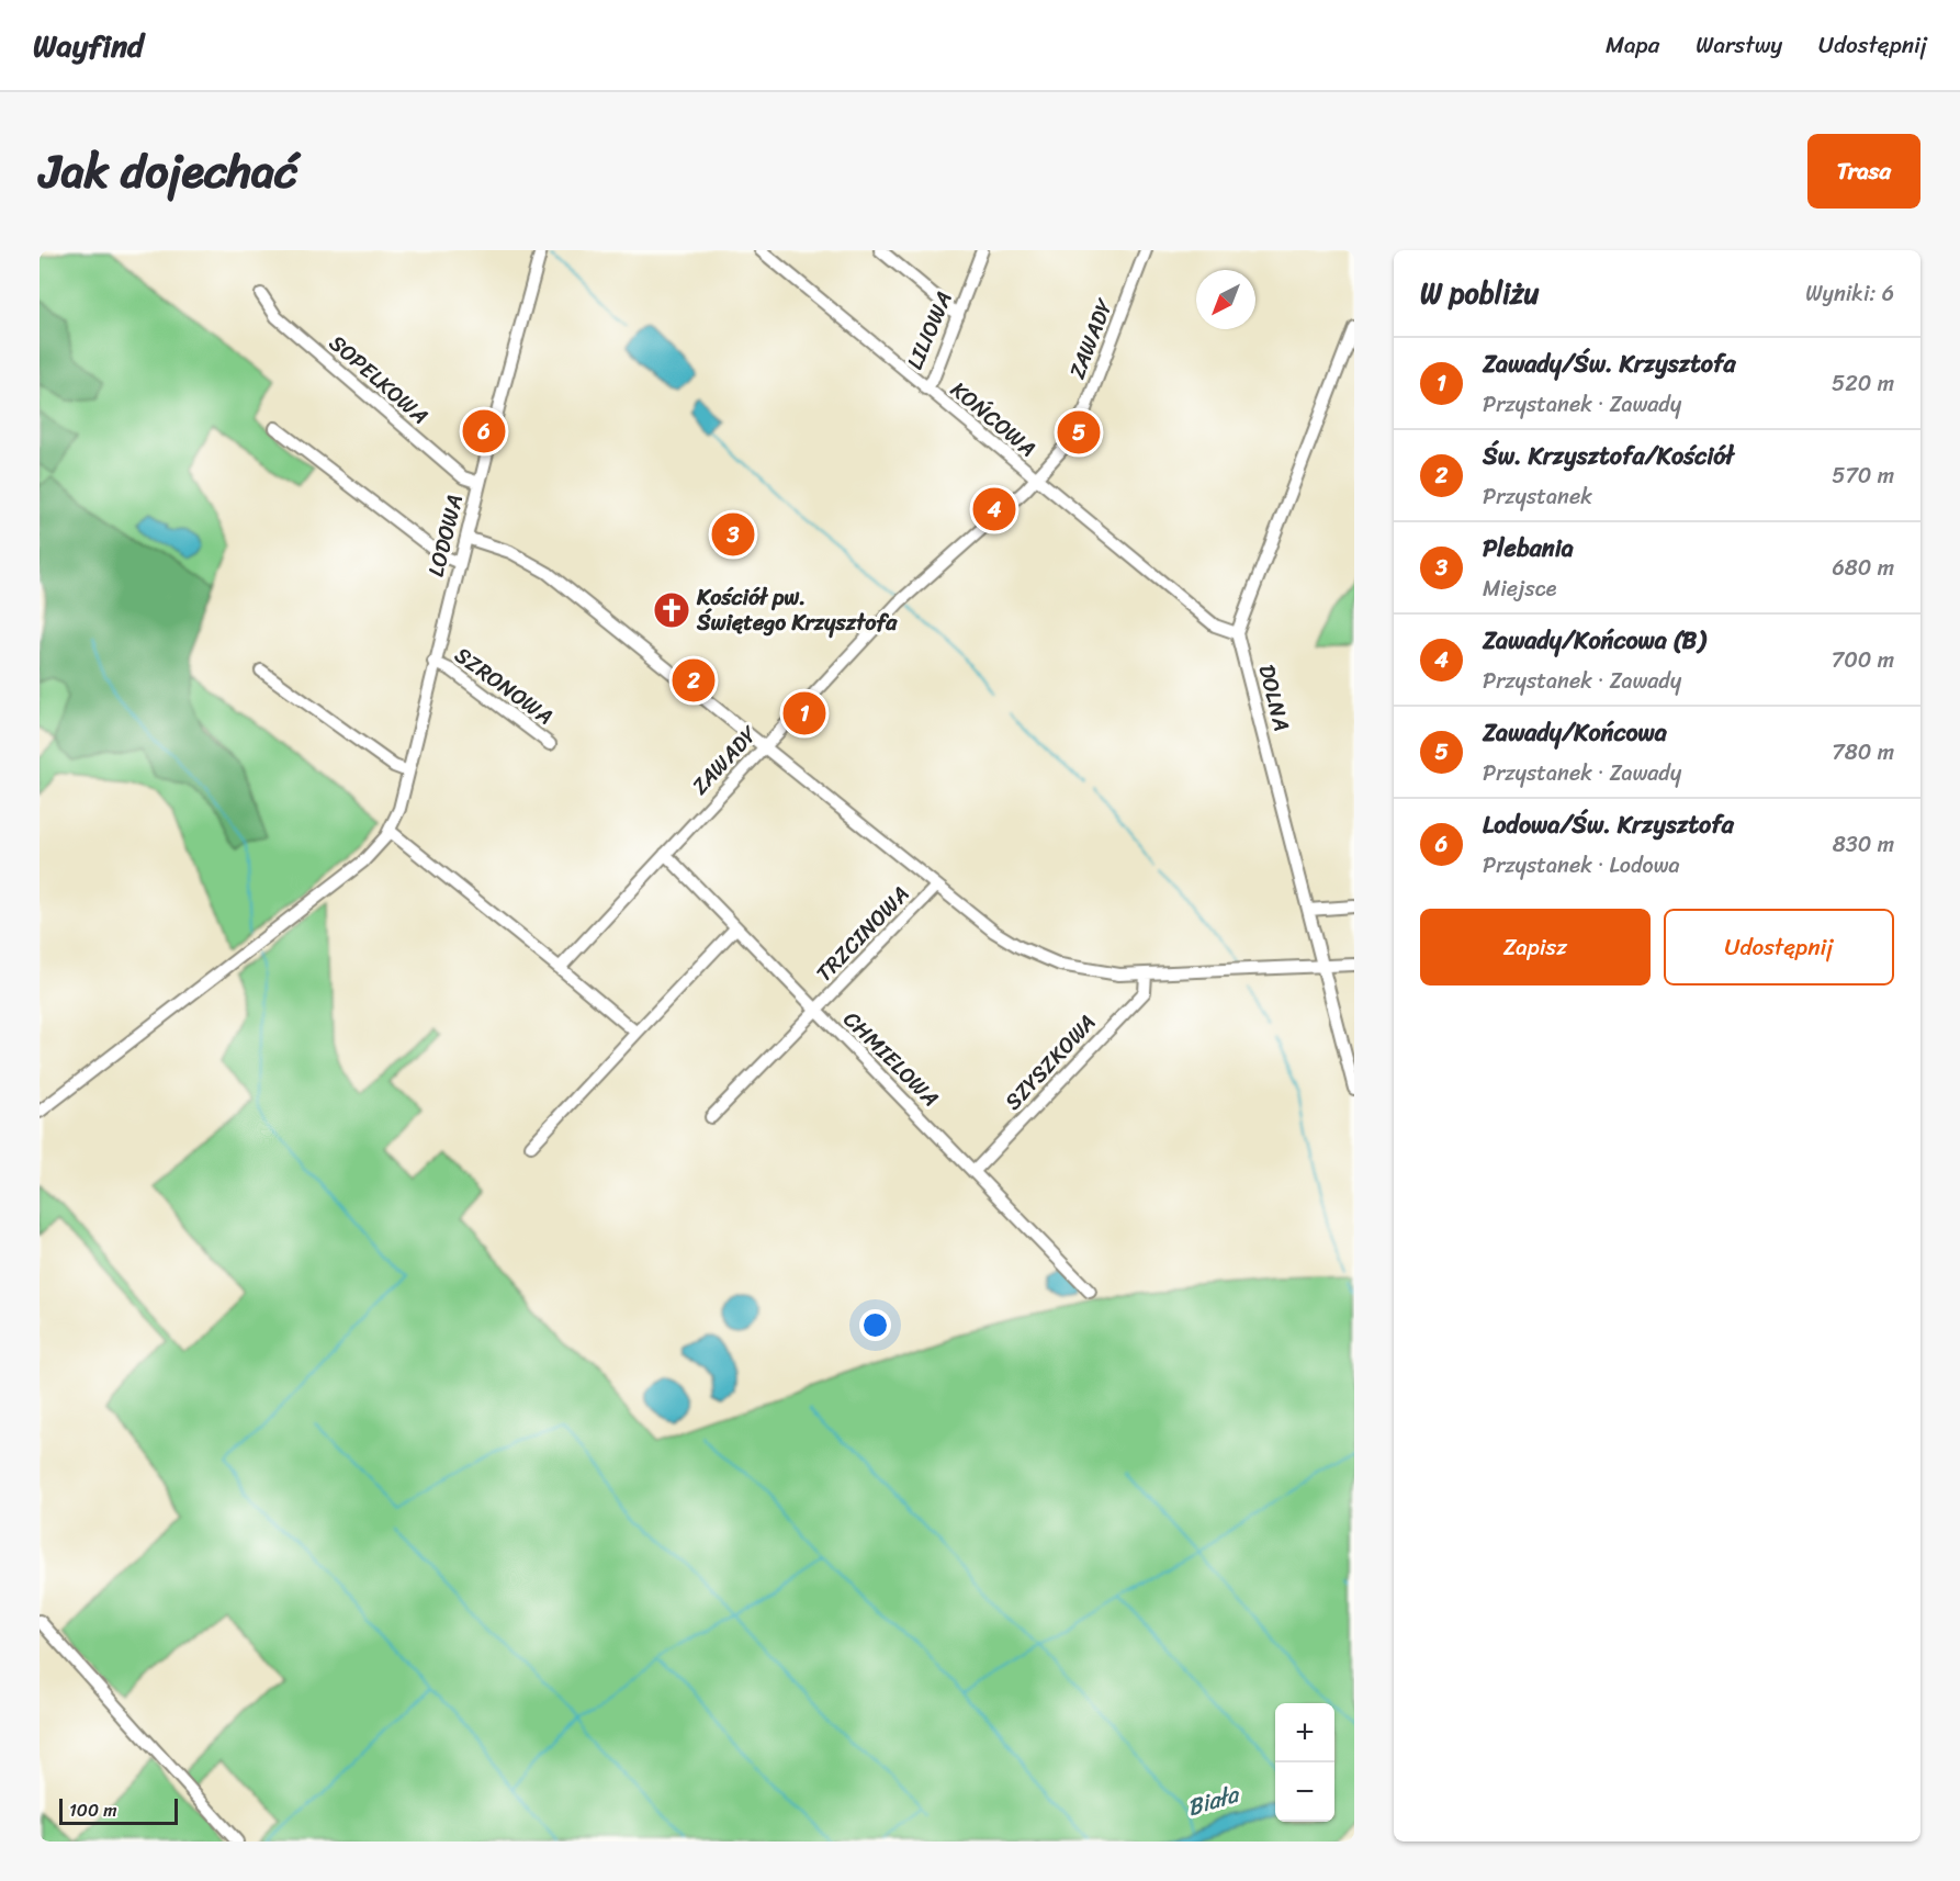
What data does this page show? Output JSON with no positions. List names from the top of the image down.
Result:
{
  "streets": {
    "street": [
      "LILIOWA",
      "ZAWADY",
      "SOPELKOWA",
      "KOŃCOWA",
      "LODOWA",
      "SZRONOWA",
      "DOLNA",
      "TRZCINOWA",
      "CHMIELOWA",
      "SZYSZKOWA"
    ]
  },
  "crossings": [
    ["LILIOWA", "KOŃCOWA"],
    ["ZAWADY", "KOŃCOWA"],
    ["ZAWADY", "CHMIELOWA"],
    ["SOPELKOWA", "LODOWA"],
    ["KOŃCOWA", "DOLNA"],
    ["LODOWA", "SZRONOWA"],
    ["TRZCINOWA", "CHMIELOWA"],
    ["CHMIELOWA", "SZYSZKOWA"]
  ],
  "water": ["Biała"],
  "places": {
    "church": ["Kościół pw. Świętego Krzysztofa"]
  },
  "scale_bar": "100 m",
  "north": "bottom left",
  "page": {
    "header": "Wayfind",
    "nav": ["Mapa", "Warstwy", "Udostępnij"],
    "title": "Jak dojechać",
    "buttons": [
      "Trasa",
      ["Zapisz", "Udostępnij"]
    ],
    "heading": ["W pobliżu", "Wyniki: 6"],
    "list": [
      {
        "mark": "1",
        "name": "Zawady/Św. Krzysztofa",
        "note": "Przystanek · Zawady",
        "value": "520 m"
      },
      {
        "mark": "2",
        "name": "Św. Krzysztofa/Kościół",
        "note": "Przystanek",
        "value": "570 m"
      },
      {
        "mark": "3",
        "name": "Plebania",
        "note": "Miejsce",
        "value": "680 m"
      },
      {
        "mark": "4",
        "name": "Zawady/Końcowa (B)",
        "note": "Przystanek · Zawady",
        "value": "700 m"
      },
      {
        "mark": "5",
        "name": "Zawady/Końcowa",
        "note": "Przystanek · Zawady",
        "value": "780 m"
      },
      {
        "mark": "6",
        "name": "Lodowa/Św. Krzysztofa",
        "note": "Przystanek · Lodowa",
        "value": "830 m"
      }
    ],
    "pins": [
      "6",
      "5",
      "4",
      "3",
      "2",
      "1"
    ],
    "map_buttons": ["+", "−"],
    "scale": "100 m"
  }
}
